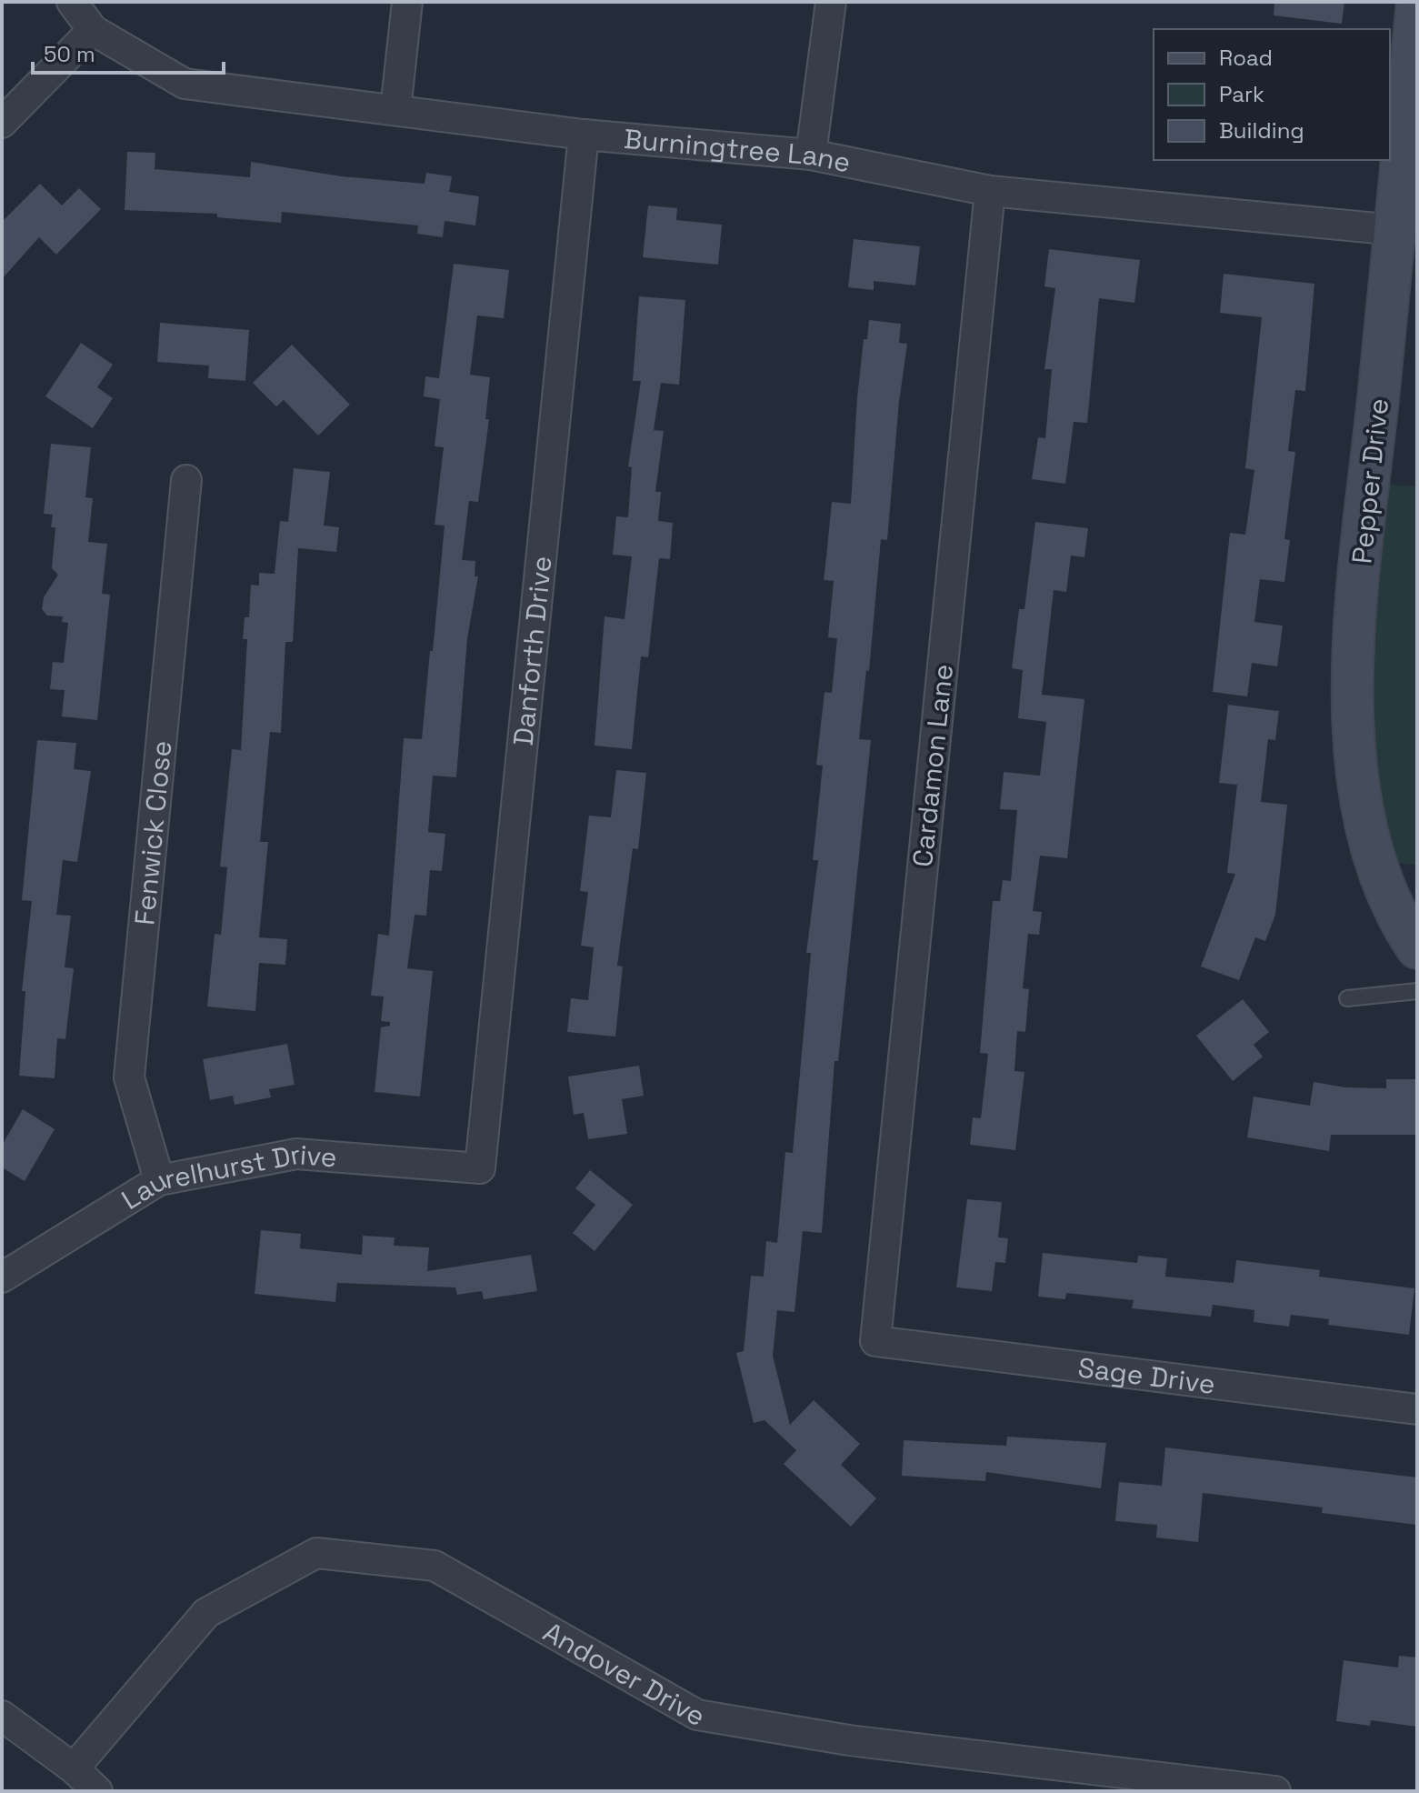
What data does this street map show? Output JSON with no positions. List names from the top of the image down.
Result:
{
  "streets": {
    "street": [
      "Burningtree Lane",
      "Pepper Drive",
      "Danforth Drive",
      "Cardamon Lane",
      "Fenwick Close",
      "Laurelhurst Drive",
      "Sage Drive",
      "Andover Drive"
    ]
  },
  "crossings": [
    ["Burningtree Lane", "Pepper Drive"],
    ["Burningtree Lane", "Danforth Drive"],
    ["Burningtree Lane", "Cardamon Lane"],
    ["Danforth Drive", "Laurelhurst Drive"],
    ["Cardamon Lane", "Sage Drive"],
    ["Fenwick Close", "Laurelhurst Drive"]
  ],
  "legend": ["Road", "Park", "Building"],
  "scale_bar": "50 m"
}
